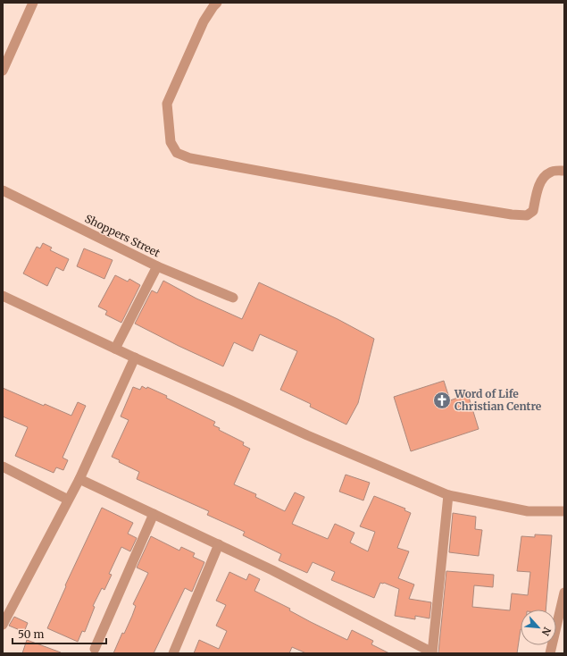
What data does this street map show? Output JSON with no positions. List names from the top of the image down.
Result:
{
  "streets": {
    "street": ["Shoppers Street"]
  },
  "places": {
    "church": ["Word of Life Christian Centre"]
  },
  "scale_bar": "50 m",
  "north": "bottom right"
}
